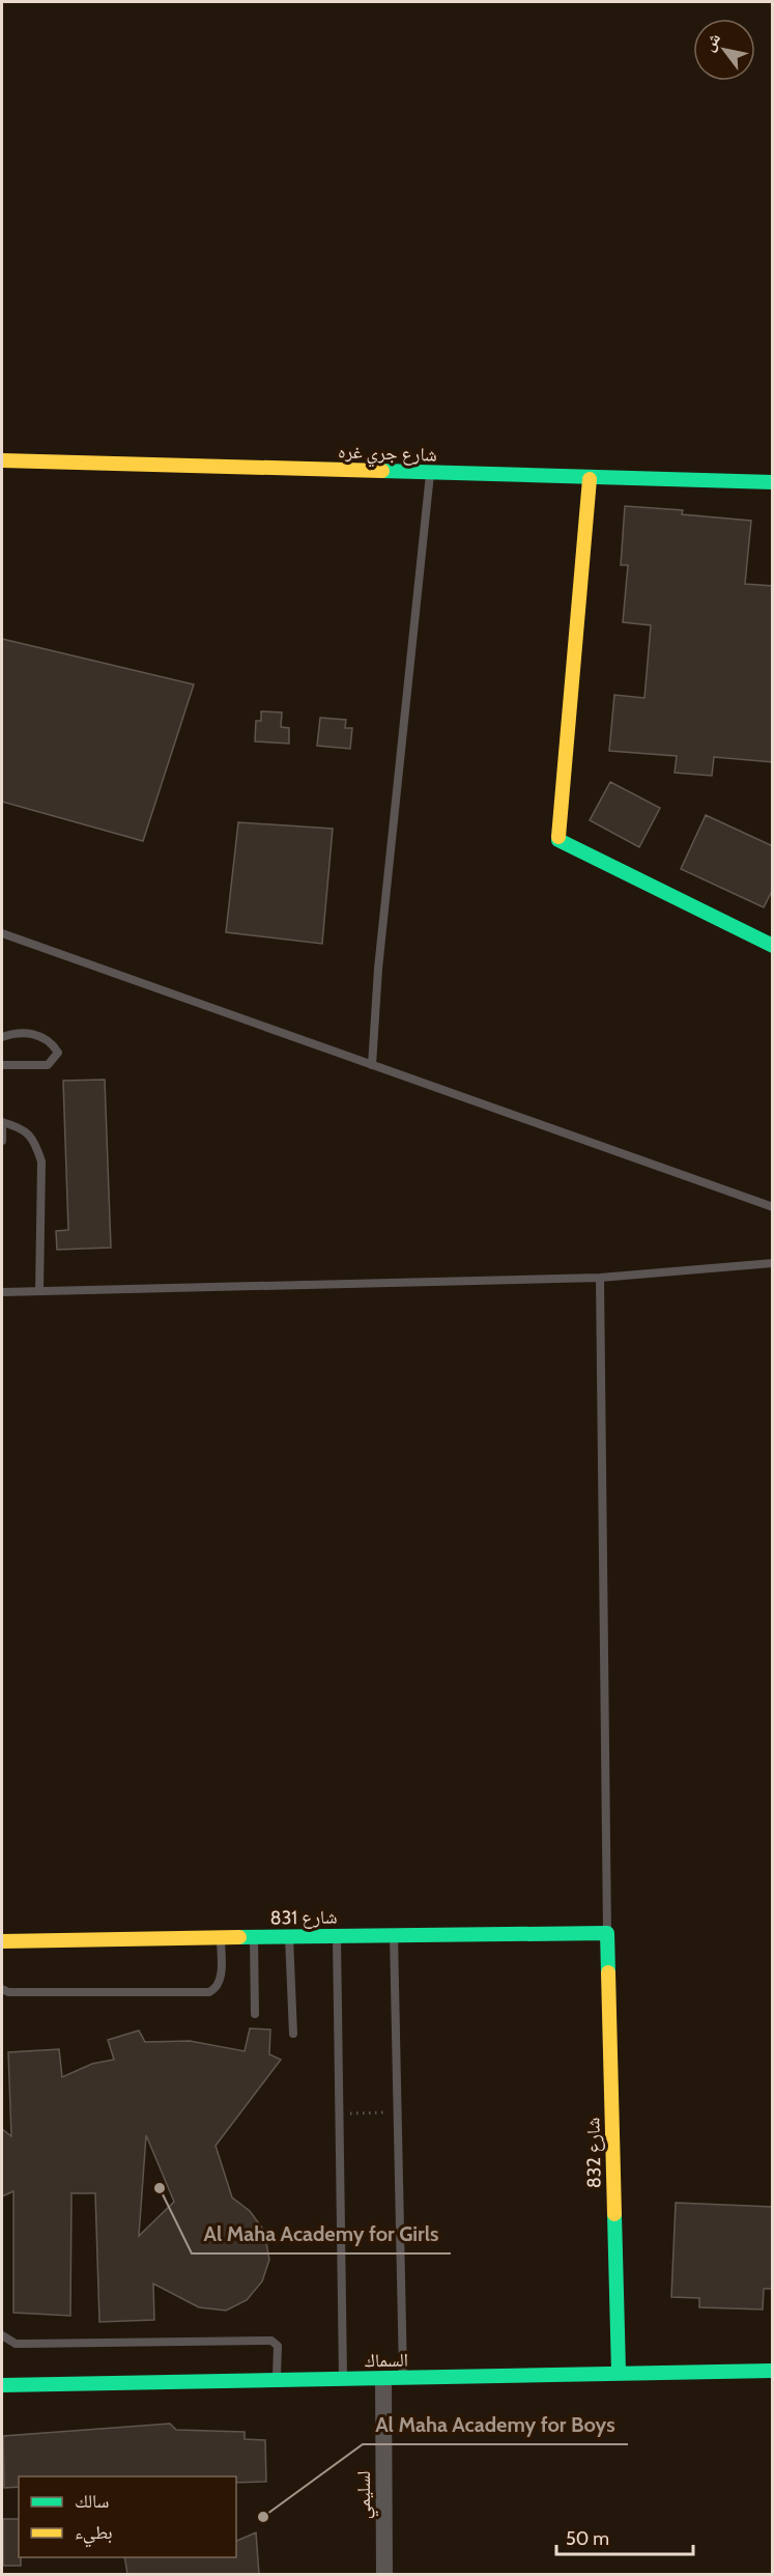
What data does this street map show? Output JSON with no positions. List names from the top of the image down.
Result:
{
  "streets": {
    "street": [
      "شارع جري غره",
      "شارع 831",
      "شارع 832",
      "السماك",
      "لسليمي"
    ]
  },
  "crossings": [
    ["شارع 831", "شارع 832"],
    ["شارع 832", "السماك"],
    ["السماك", "لسليمي"]
  ],
  "places": ["Al Maha Academy for Girls", "Al Maha Academy for Boys"],
  "legend": ["سالك", "بطيء"],
  "scale_bar": "50 m",
  "north": "top left"
}
